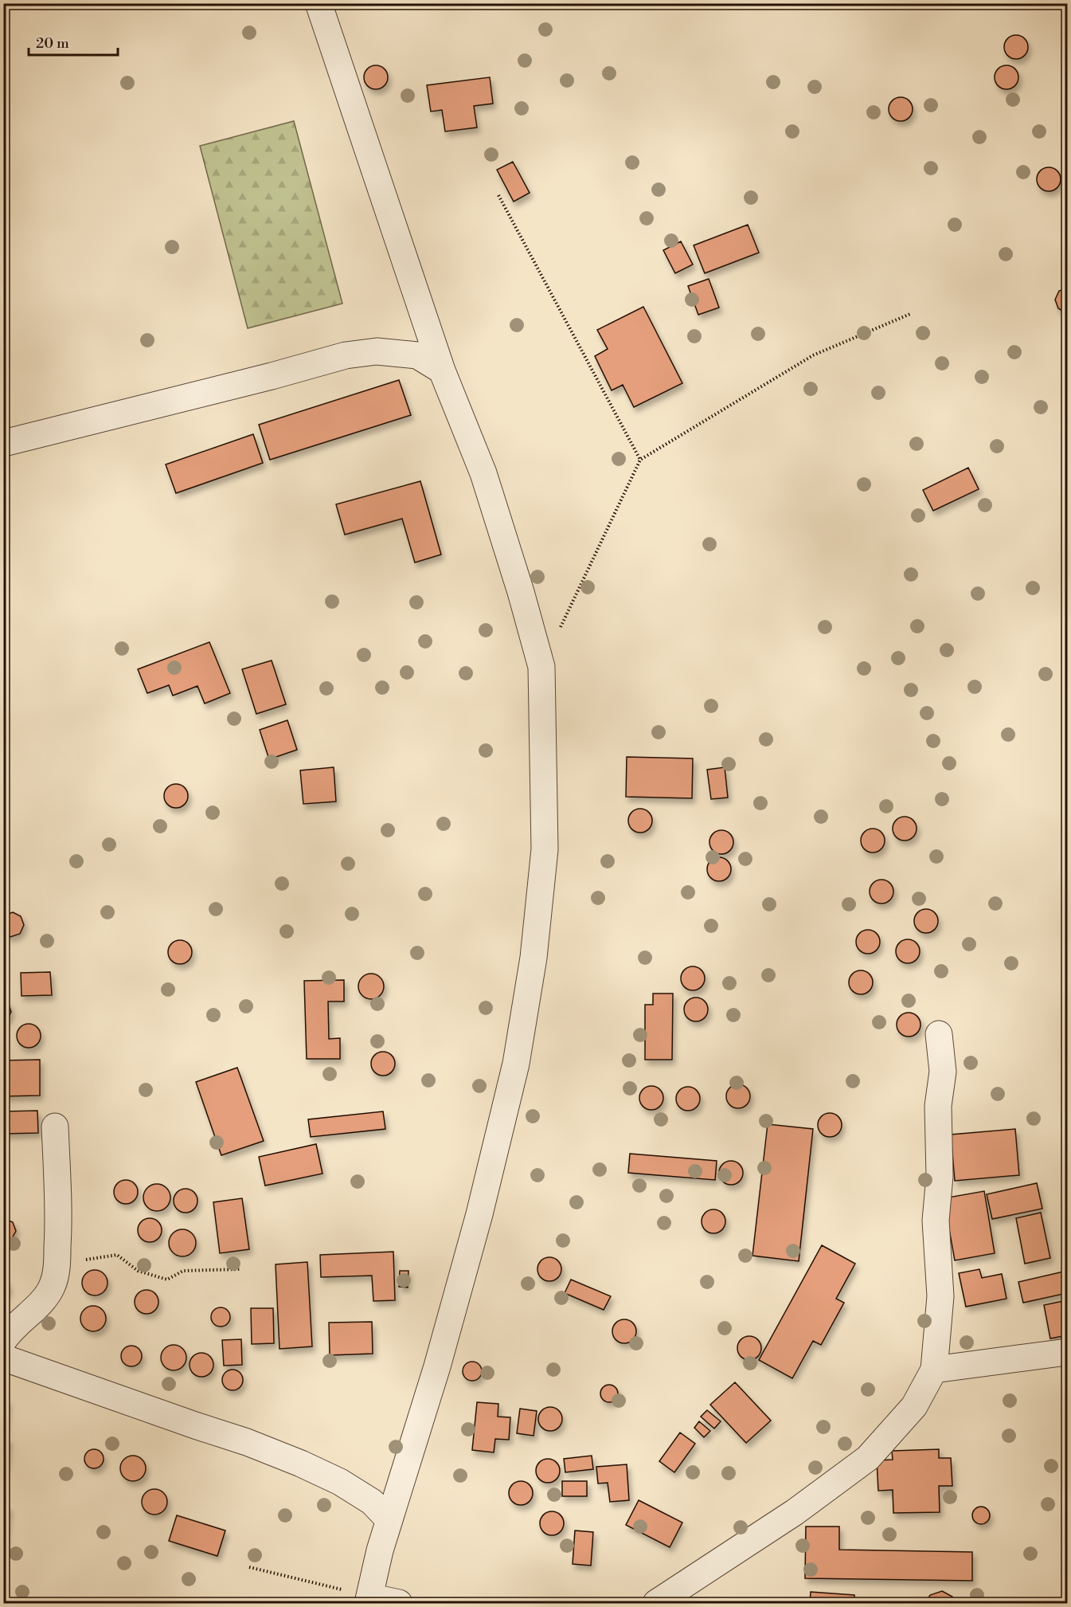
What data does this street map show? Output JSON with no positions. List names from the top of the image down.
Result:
{
  "scale_bar": "20 m"
}
